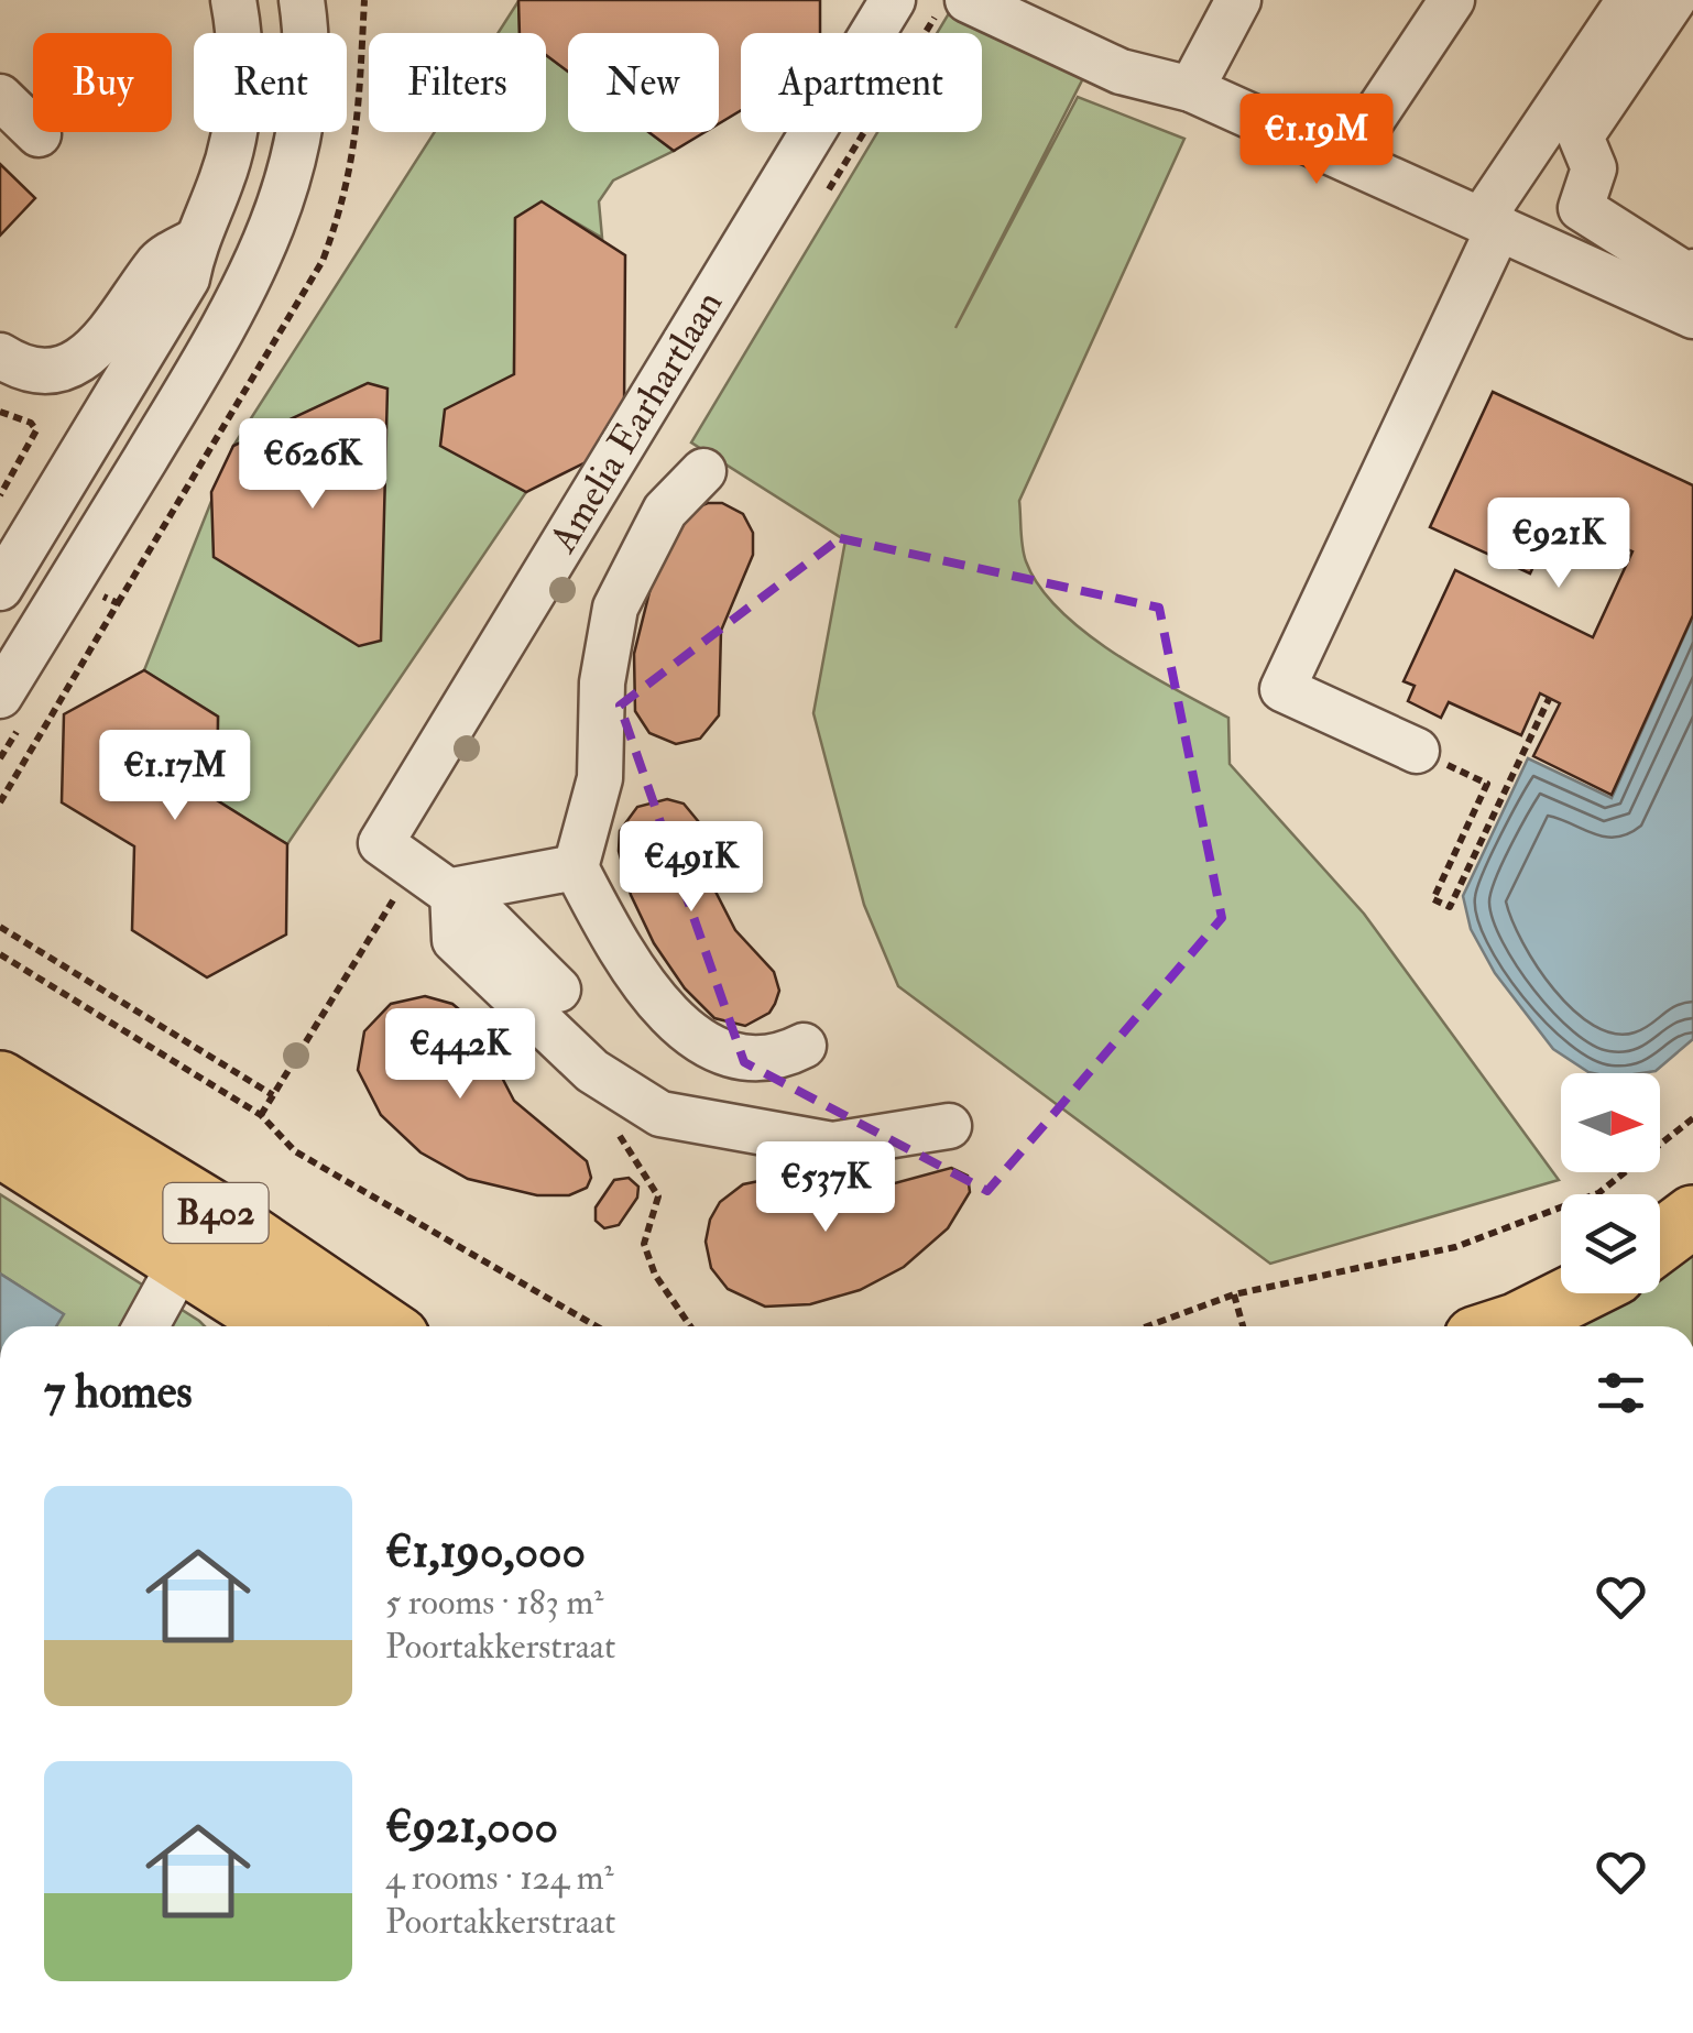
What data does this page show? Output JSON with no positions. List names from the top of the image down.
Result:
{
  "streets": {
    "highway": ["B402"],
    "street": ["Amelia Earhartlaan"]
  },
  "north": "right",
  "page": {
    "chip": [
      "Buy",
      "Rent",
      "Filters",
      "New",
      "Apartment"
    ],
    "price": [
      "€1.19M",
      "€626K",
      "€921K",
      "€1.17M",
      "€491K",
      "€442K",
      "€537K"
    ],
    "heading": "7 homes",
    "list": [
      {
        "name": "€1,190,000",
        "note": "5 rooms · 183 m² · Poortakkerstraat"
      },
      {
        "name": "€921,000",
        "note": "4 rooms · 124 m² · Poortakkerstraat"
      }
    ]
  }
}
